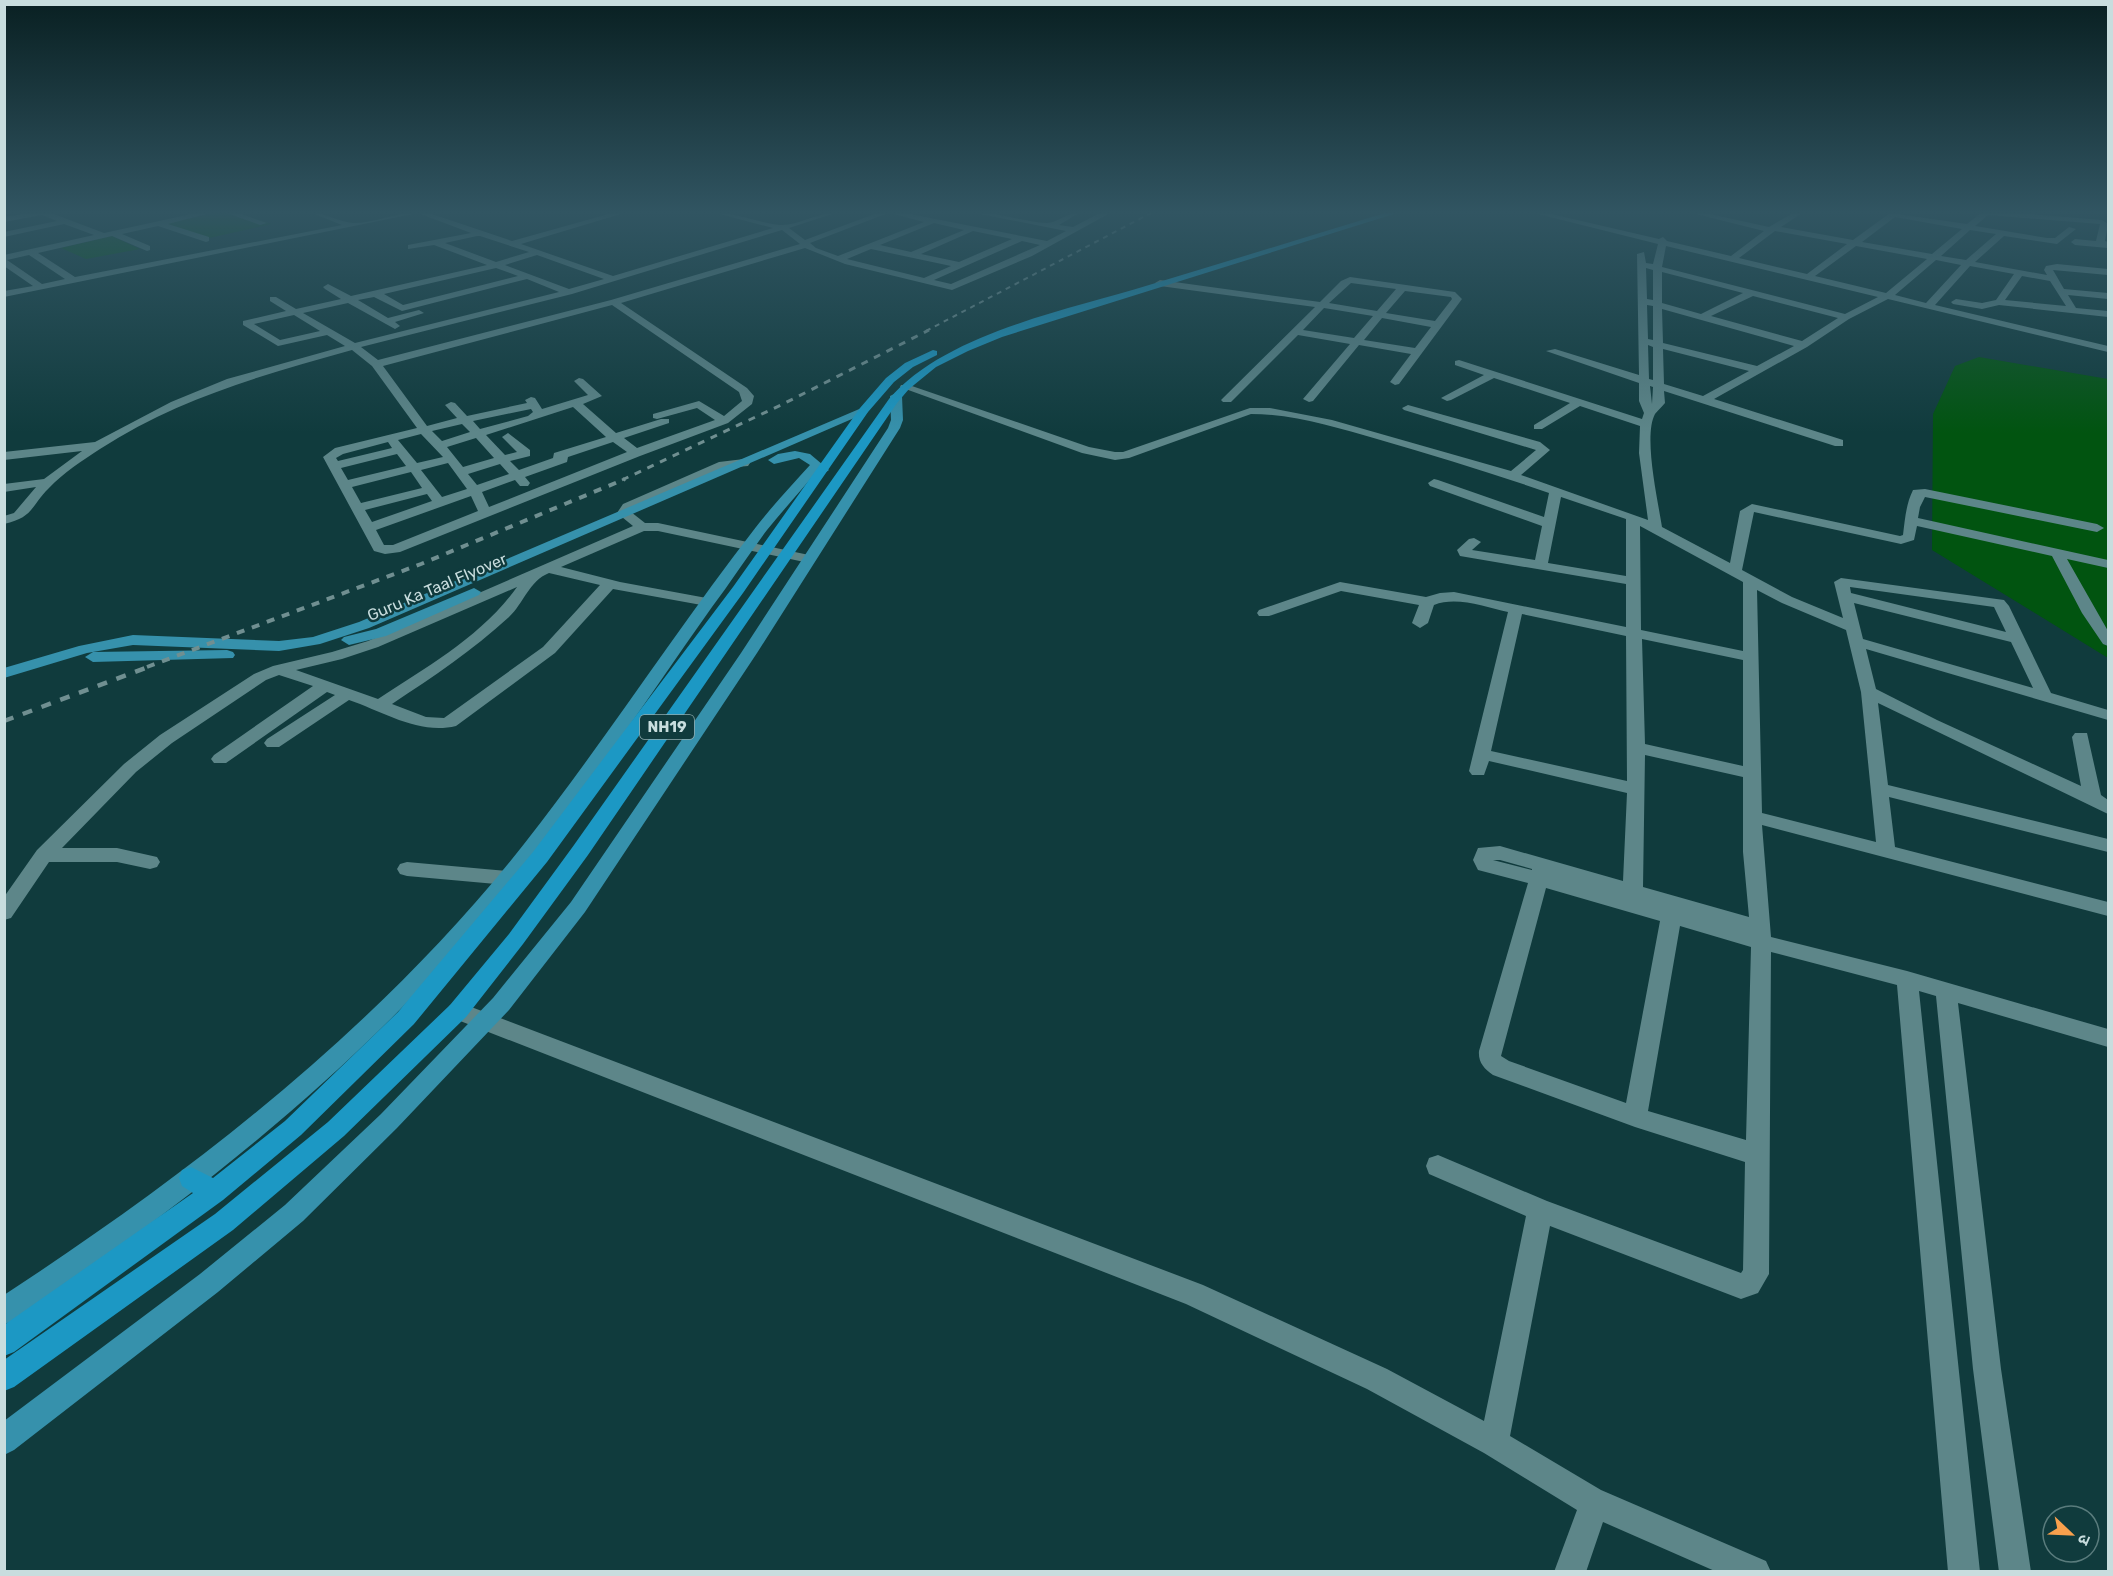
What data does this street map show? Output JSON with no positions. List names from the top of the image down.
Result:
{
  "streets": {
    "highway": ["NH19"],
    "main road": ["Guru Ka Taal Flyover"]
  },
  "north": "bottom right"
}
